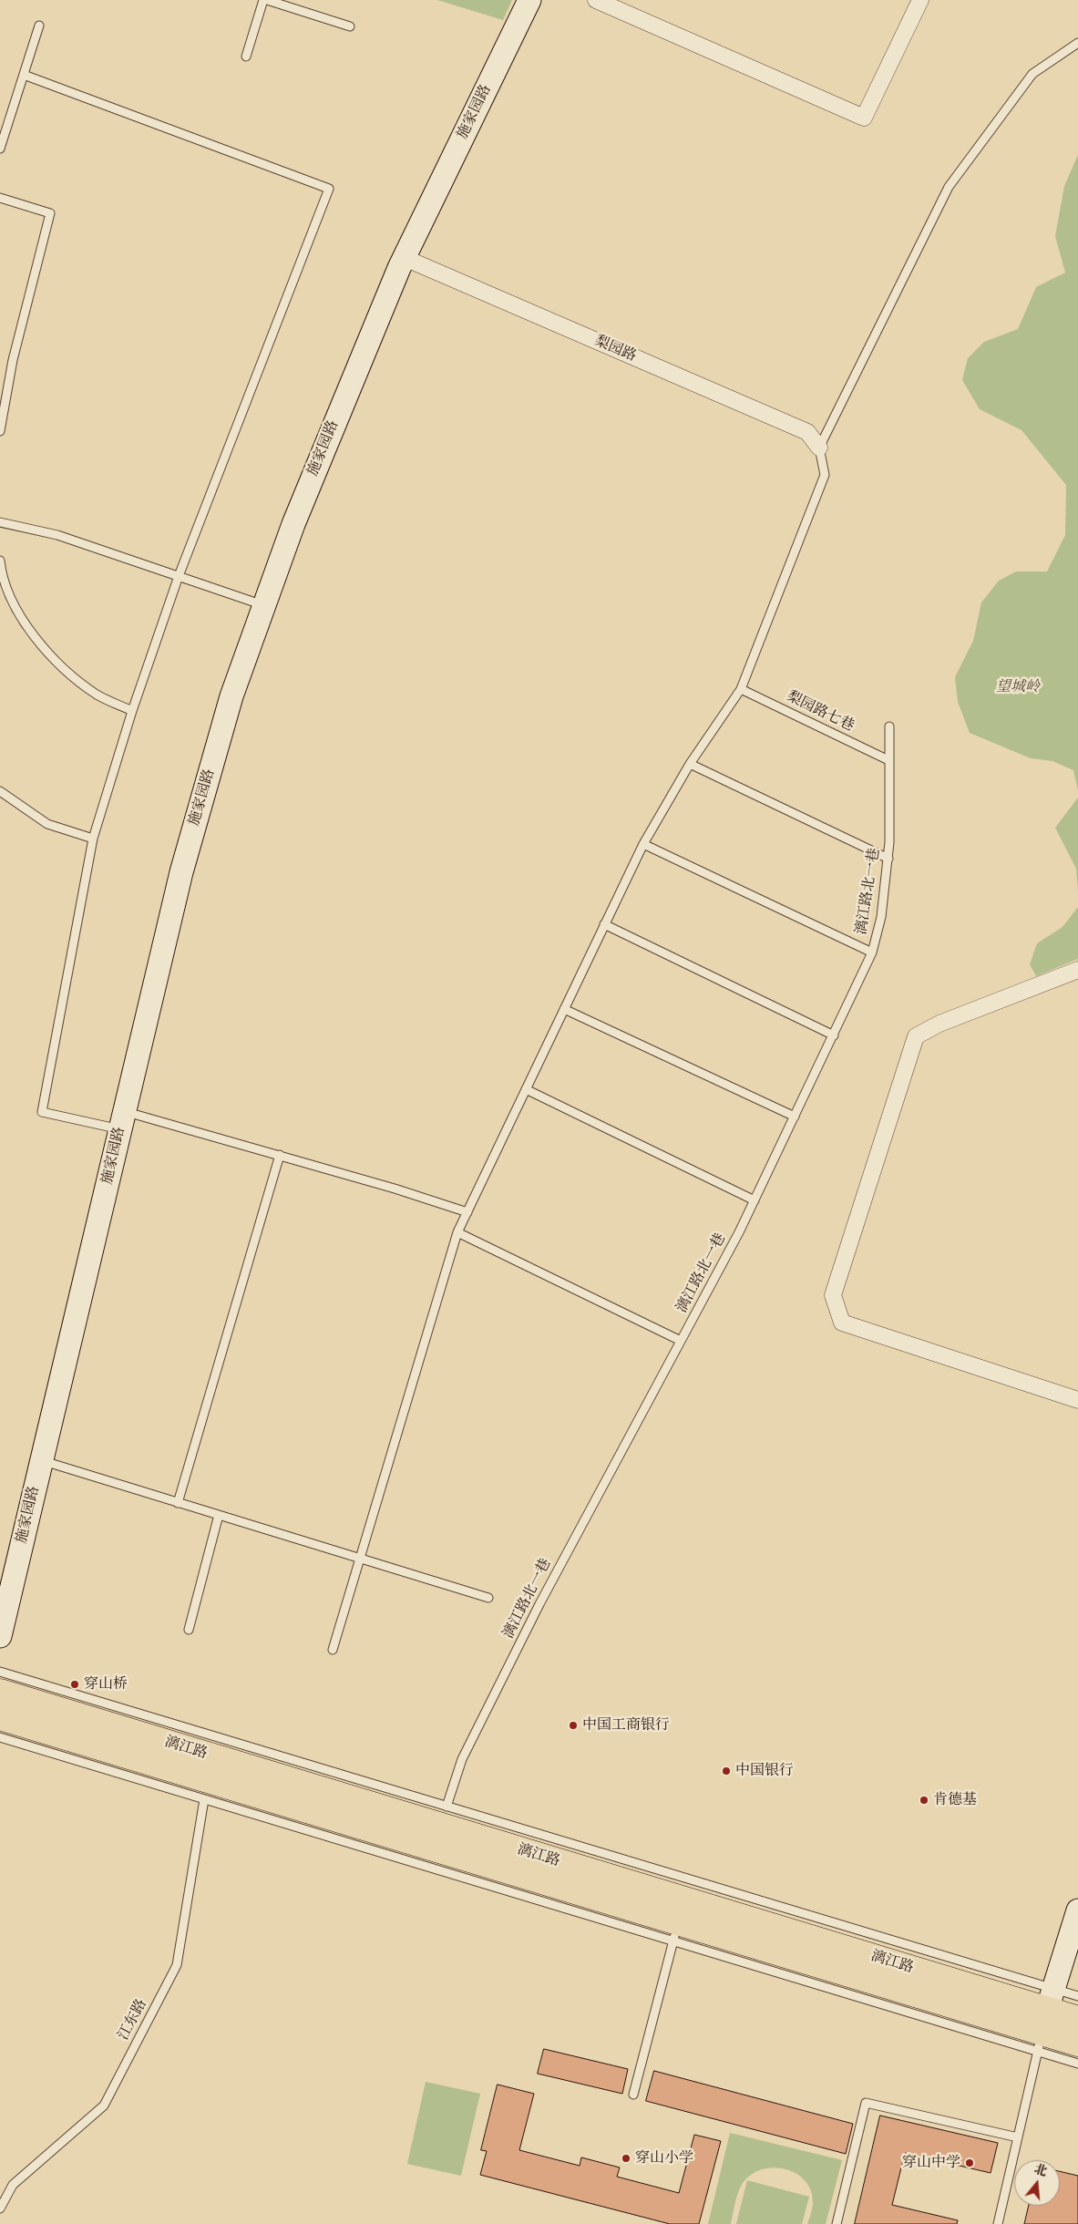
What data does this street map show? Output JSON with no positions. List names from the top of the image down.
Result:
{
  "streets": {
    "highway": ["漓江路"],
    "street": ["施家园路", "梨园路"],
    "lane": ["梨园路七巷", "漓江路北一巷", "江东路"]
  },
  "crossings": [
    ["施家园路", "梨园路"],
    ["梨园路七巷", "漓江路北一巷"]
  ],
  "parks": ["望城岭"],
  "places": [
    "穿山桥",
    "中国工商银行",
    "中国银行",
    "肯德基",
    "穿山小学",
    "穿山中学"
  ],
  "north": "top"
}
